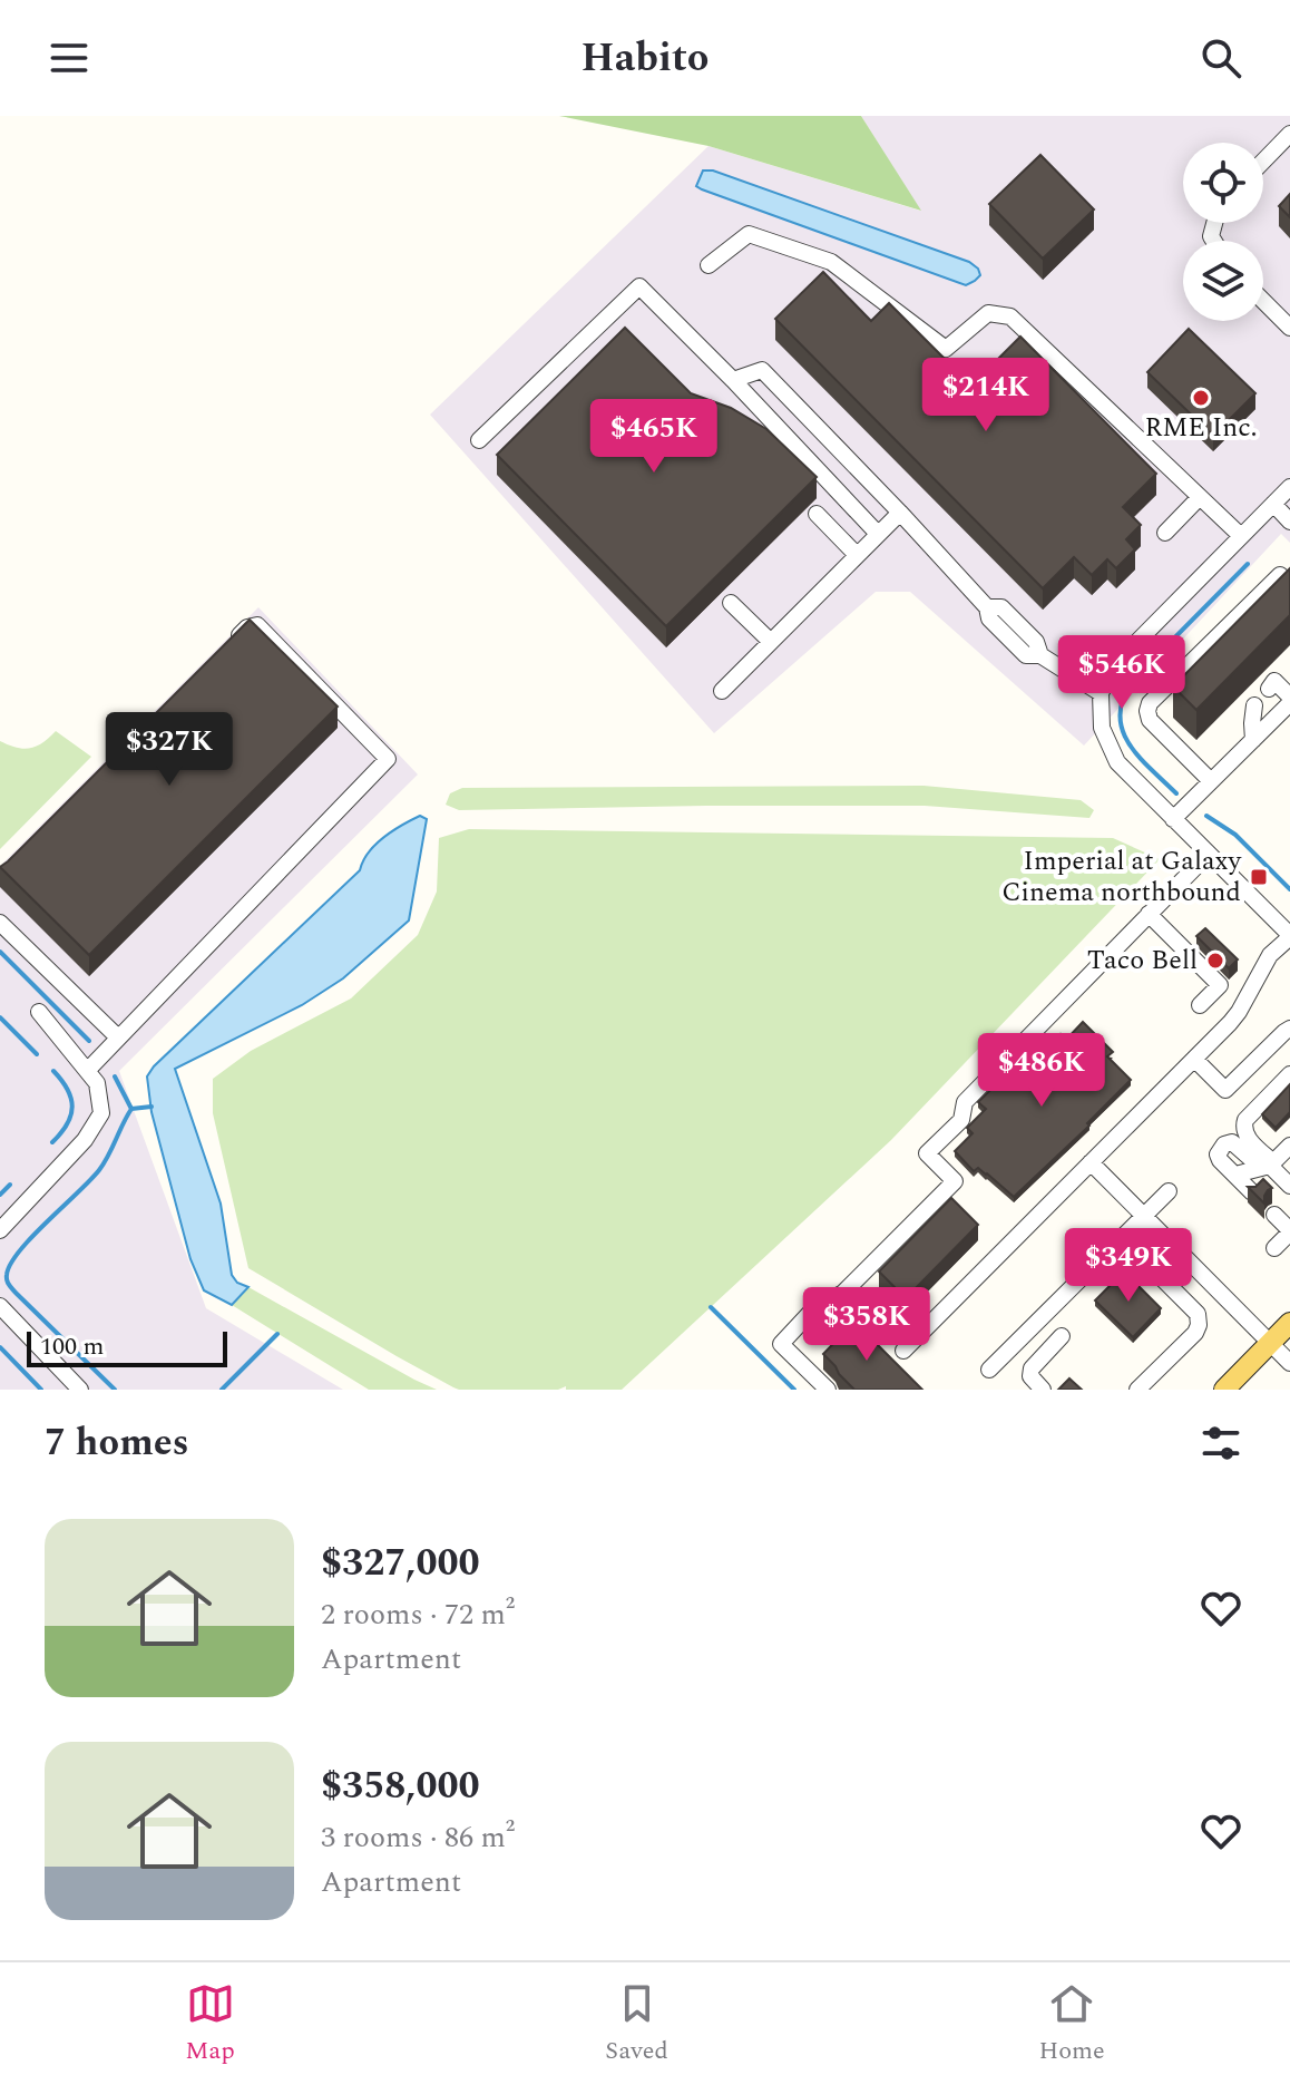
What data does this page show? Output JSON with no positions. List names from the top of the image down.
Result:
{
  "places": {
    "other": ["RME Inc.", "Taco Bell"],
    "transit": ["Imperial at Galaxy Cinema northbound"]
  },
  "scale_bar": "100 m",
  "page": {
    "header": "Habito",
    "price": [
      "$214K",
      "$465K",
      "$546K",
      "$327K",
      "$486K",
      "$349K",
      "$358K"
    ],
    "scale": "100 m",
    "heading": "7 homes",
    "list": [
      {
        "name": "$327,000",
        "note": "2 rooms · 72 m² · Apartment"
      },
      {
        "name": "$358,000",
        "note": "3 rooms · 86 m² · Apartment"
      }
    ],
    "tabs": ["Map", "Saved", "Home"]
  }
}
